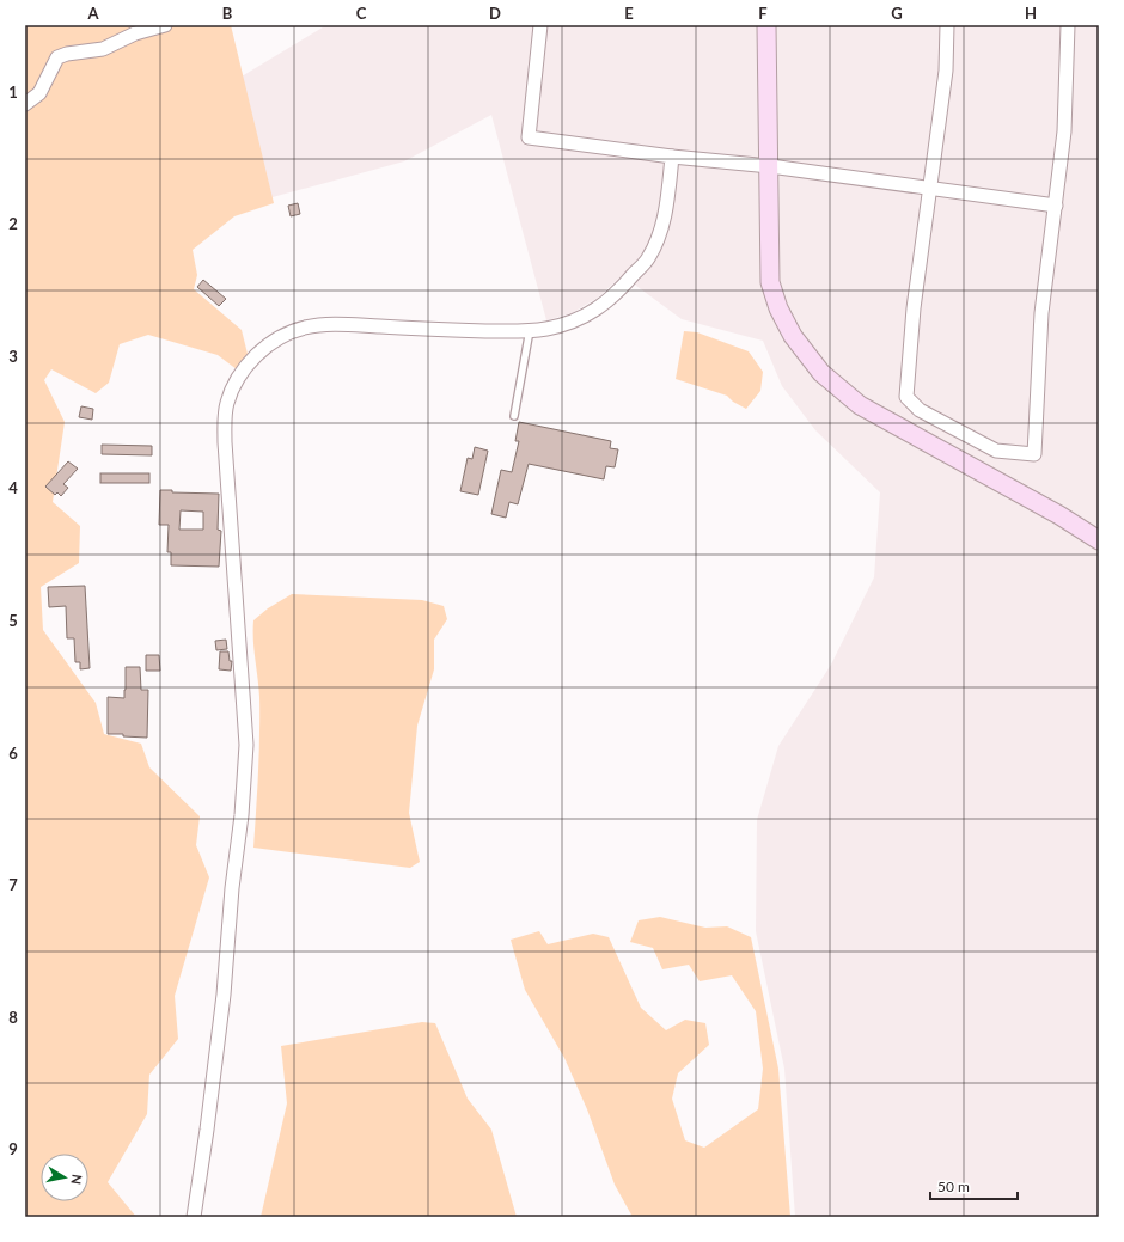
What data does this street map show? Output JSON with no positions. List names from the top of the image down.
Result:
{
  "scale_bar": "50 m",
  "north": "right",
  "grid": {
    "columns": [
      "A",
      "B",
      "C",
      "D",
      "E",
      "F",
      "G",
      "H"
    ],
    "rows": [
      "1",
      "2",
      "3",
      "4",
      "5",
      "6",
      "7",
      "8",
      "9"
    ]
  }
}
